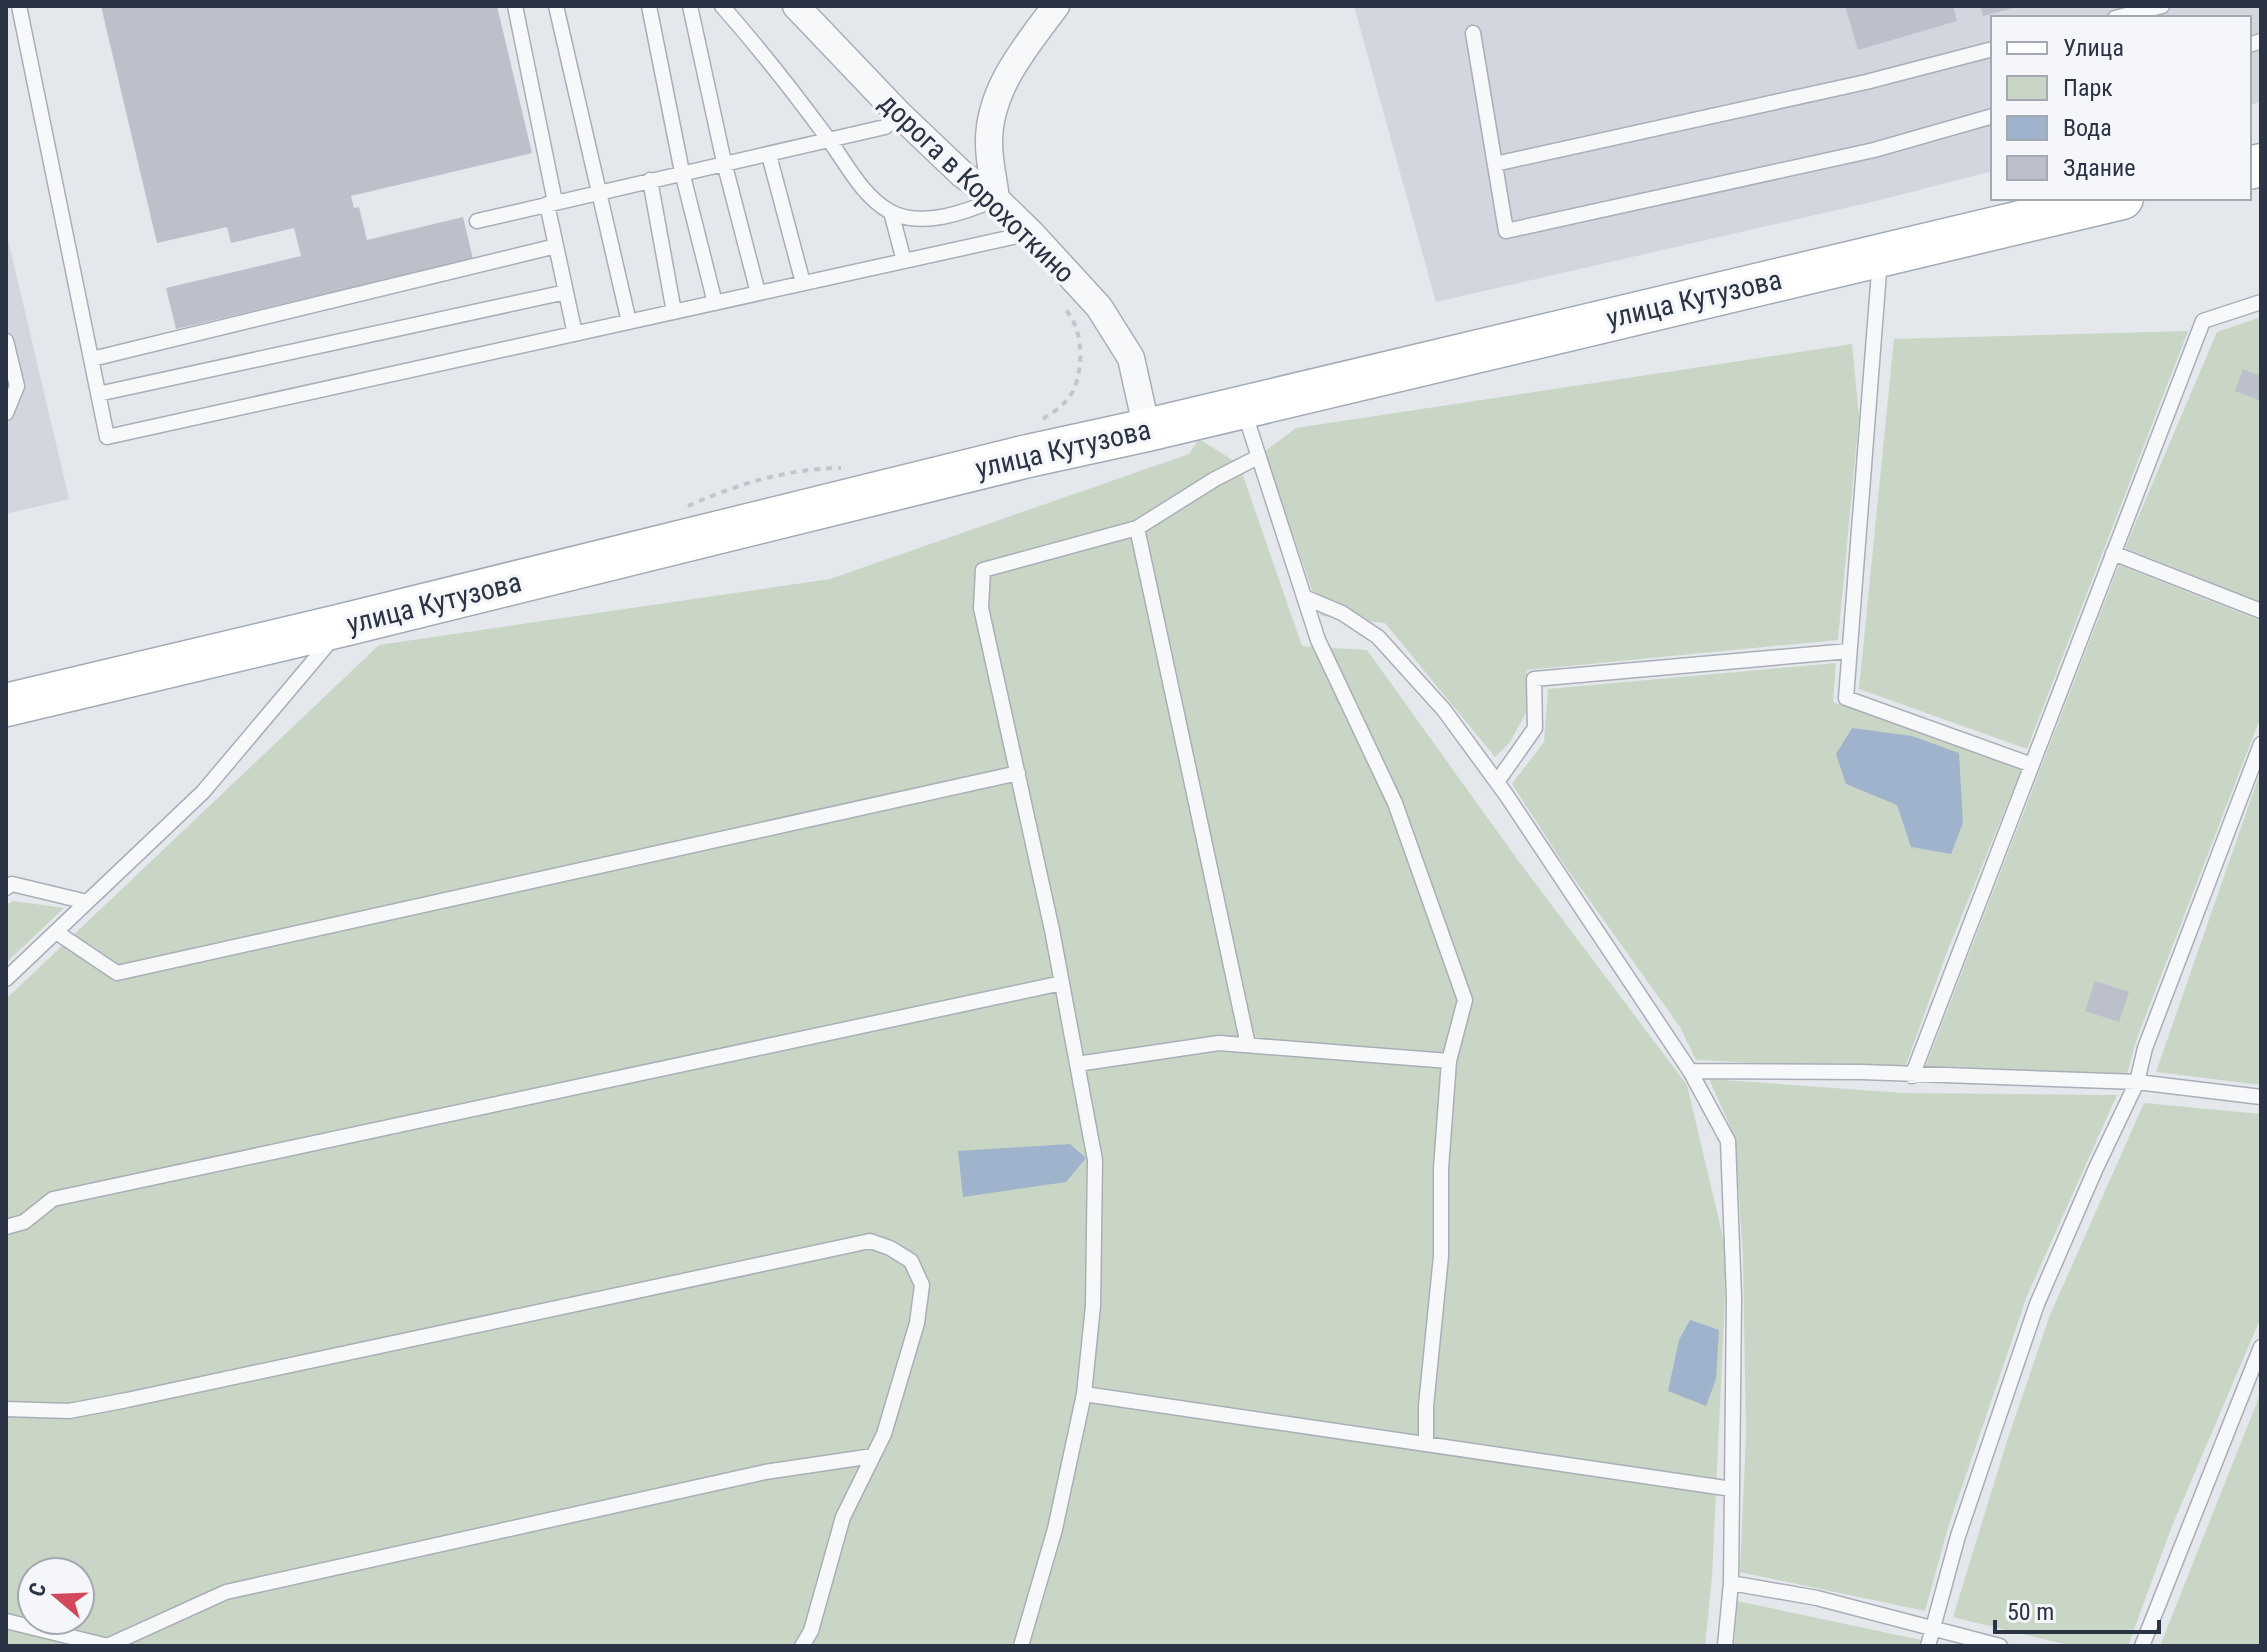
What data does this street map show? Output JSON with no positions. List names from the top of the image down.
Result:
{
  "streets": {
    "main road": ["улица Кутузова"],
    "street": ["дорога в Корохоткино"]
  },
  "crossings": [
    ["дорога в Корохоткино", "улица Кутузова"]
  ],
  "legend": [
    "Улица",
    "Парк",
    "Вода",
    "Здание"
  ],
  "scale_bar": "50 m",
  "north": "left"
}
